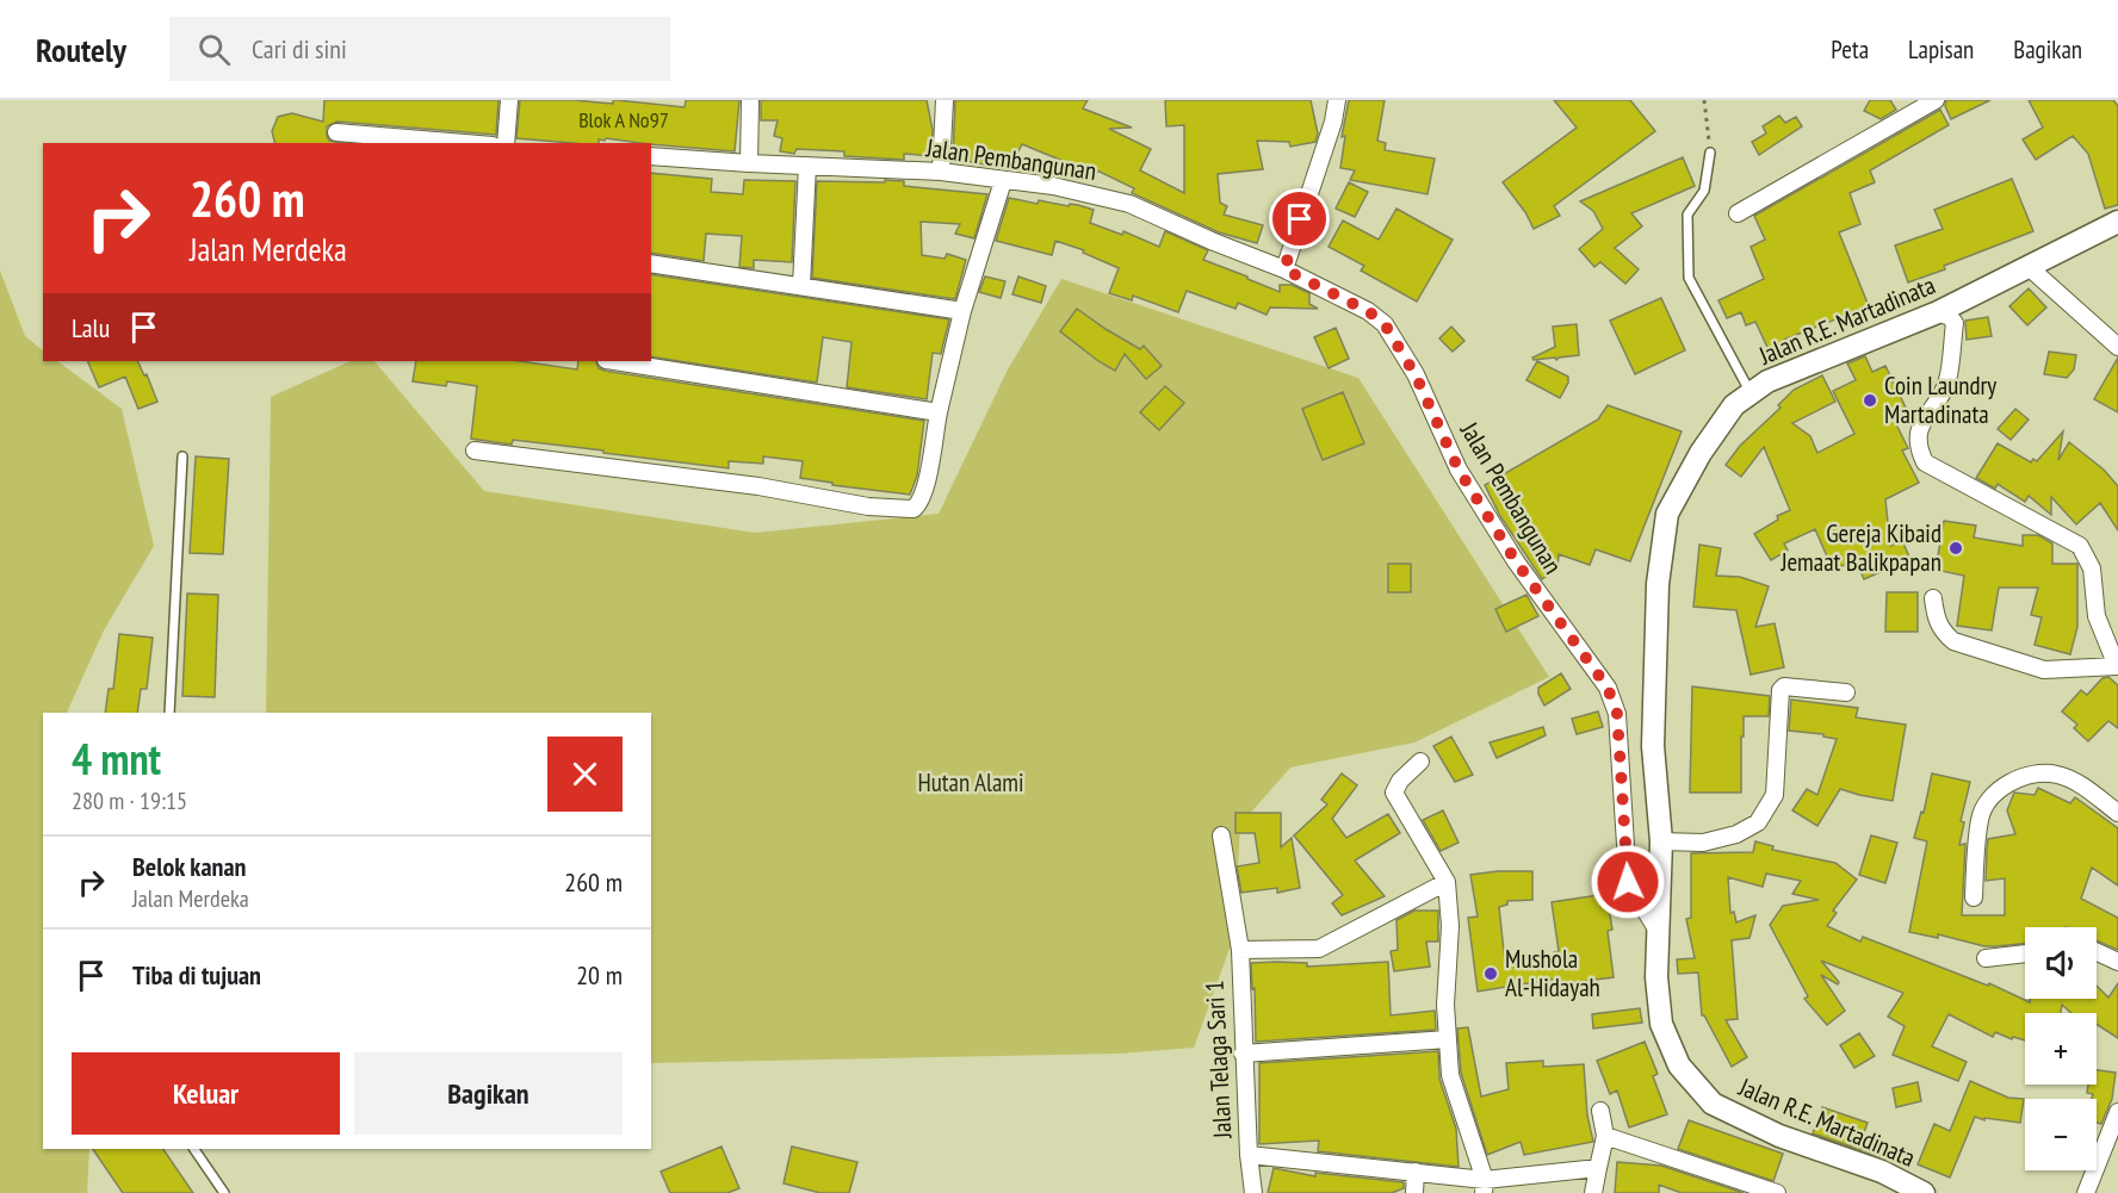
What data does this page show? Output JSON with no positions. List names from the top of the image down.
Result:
{
  "streets": {
    "street": ["Jalan Pembangunan", "Jalan R.E. Martadinata", "Jalan Telaga Sari 1"]
  },
  "crossings": [
    ["Jalan Pembangunan", "Jalan R.E. Martadinata"]
  ],
  "parks": ["Hutan Alami"],
  "places": ["Coin Laundry Martadinata", "Gereja Kibaid Jemaat Balikpapan", "Mushola Al-Hidayah"],
  "house_numbers": ["Blok A No97"],
  "page": {
    "header": "Routely",
    "search": "Cari di sini",
    "nav": ["Peta", "Lapisan", "Bagikan"],
    "turn": ["260 m", "Jalan Merdeka"],
    "then": "Lalu",
    "heading": ["4 mnt", "280 m · 19:15"],
    "list": [
      {
        "name": "Belok kanan",
        "note": "Jalan Merdeka",
        "value": "260 m"
      },
      {
        "name": "Tiba di tujuan",
        "value": "20 m"
      }
    ],
    "map_buttons": ["+", "−"],
    "buttons": ["Keluar", "Bagikan"]
  }
}
